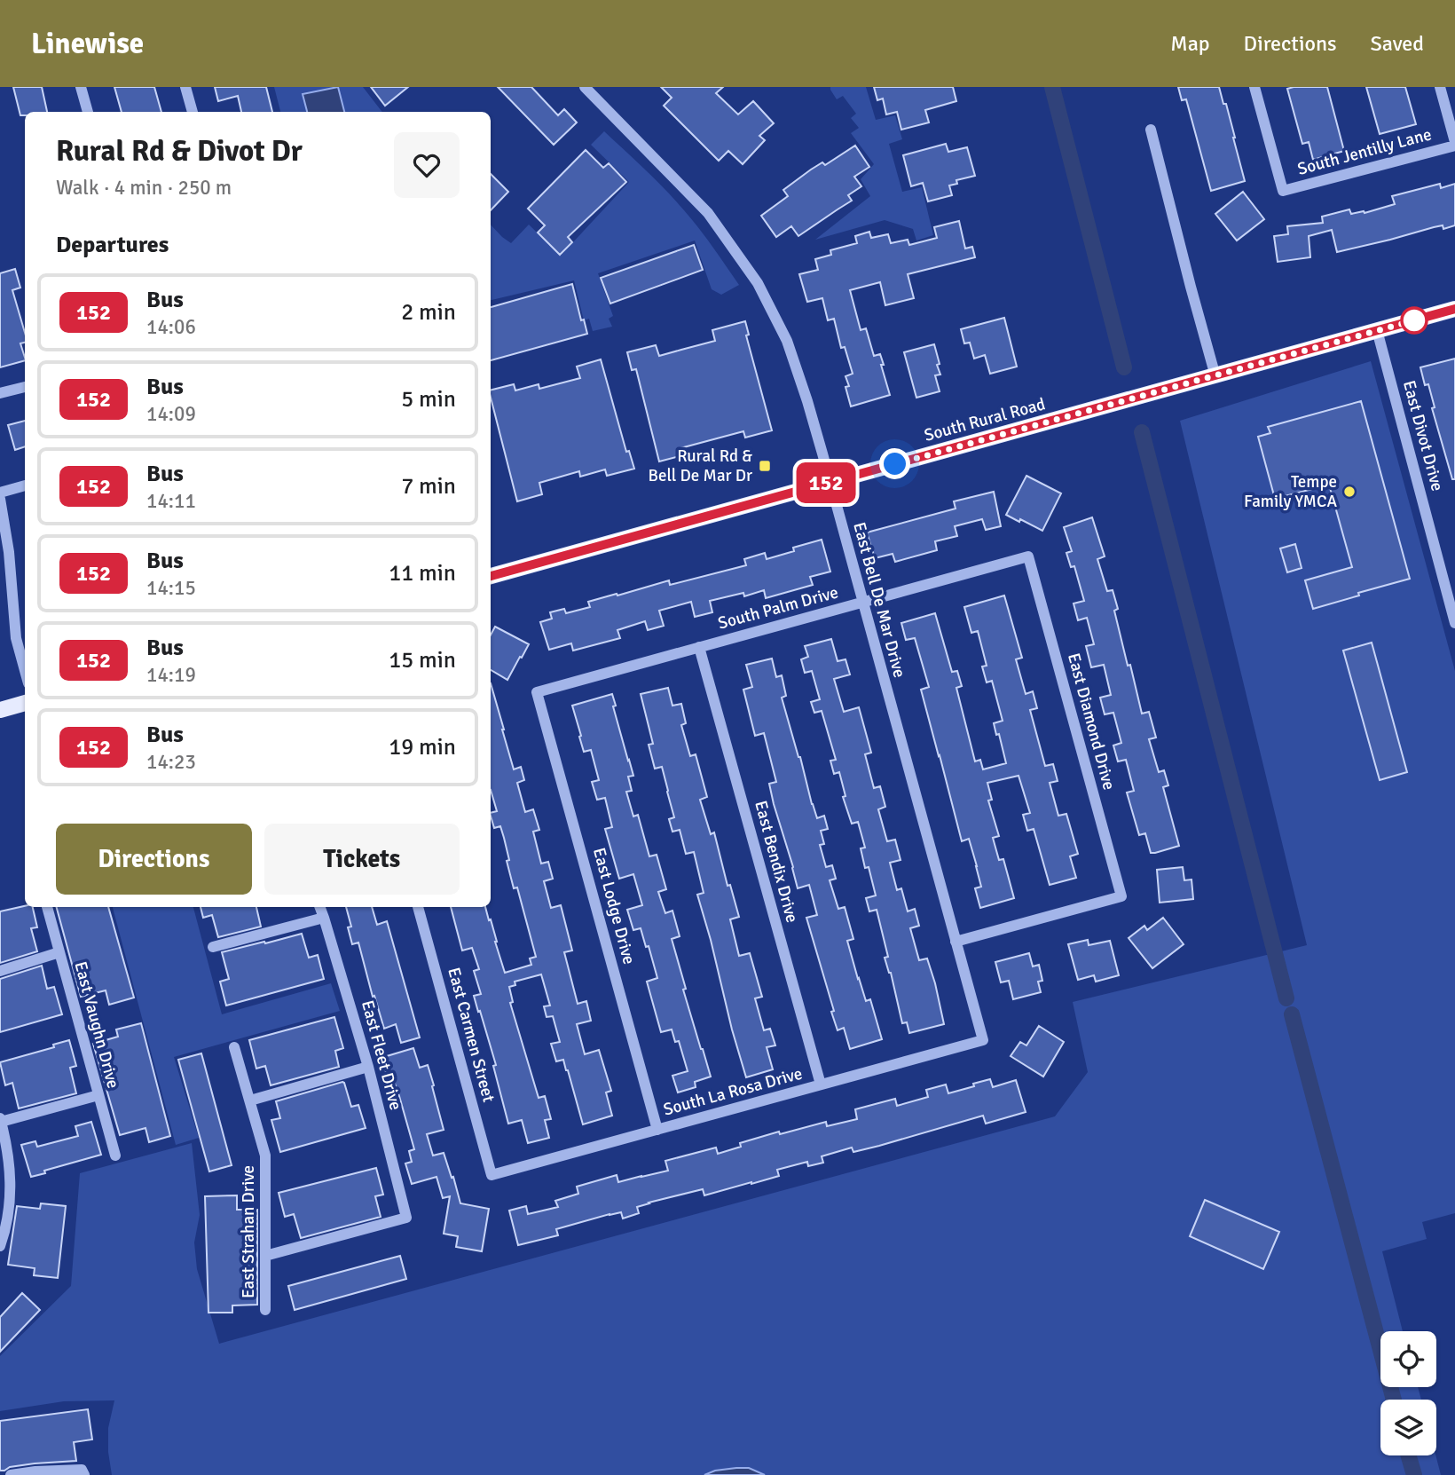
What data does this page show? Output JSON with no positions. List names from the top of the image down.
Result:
{
  "streets": {
    "main road": ["South Rural Road"],
    "street": [
      "South Jentilly Lane",
      "East Divot Drive",
      "East Bell De Mar Drive",
      "South Palm Drive",
      "East Diamond Drive",
      "East Bendix Drive",
      "East Lodge Drive",
      "East Vaughn Drive",
      "East Carmen Street",
      "East Fleet Drive",
      "South La Rosa Drive",
      "East Strahan Drive"
    ]
  },
  "crossings": [
    ["South Rural Road", "East Divot Drive"],
    ["South Rural Road", "East Bell De Mar Drive"],
    ["East Bell De Mar Drive", "South Palm Drive"],
    ["East Bell De Mar Drive", "East Diamond Drive"],
    ["East Bell De Mar Drive", "South La Rosa Drive"],
    ["South Palm Drive", "East Diamond Drive"],
    ["South Palm Drive", "East Bendix Drive"],
    ["South Palm Drive", "East Lodge Drive"],
    ["East Bendix Drive", "South La Rosa Drive"],
    ["East Lodge Drive", "South La Rosa Drive"],
    ["East Carmen Street", "South La Rosa Drive"],
    ["East Fleet Drive", "East Strahan Drive"]
  ],
  "places": {
    "transit": ["Rural Rd & Bell De Mar Dr"],
    "other": ["Tempe Family YMCA"]
  },
  "lines": ["bus line 152"],
  "page": {
    "header": "Linewise",
    "nav": ["Map", "Directions", "Saved"],
    "on_map": "152",
    "heading": [
      ["Rural Rd & Divot Dr", "Walk · 4 min · 250 m"],
      "Departures"
    ],
    "list": [
      {
        "mark": "152",
        "name": "Bus",
        "note": "14:06",
        "value": "2 min"
      },
      {
        "mark": "152",
        "name": "Bus",
        "note": "14:09",
        "value": "5 min"
      },
      {
        "mark": "152",
        "name": "Bus",
        "note": "14:11",
        "value": "7 min"
      },
      {
        "mark": "152",
        "name": "Bus",
        "note": "14:15",
        "value": "11 min"
      },
      {
        "mark": "152",
        "name": "Bus",
        "note": "14:19",
        "value": "15 min"
      },
      {
        "mark": "152",
        "name": "Bus",
        "note": "14:23",
        "value": "19 min"
      }
    ],
    "buttons": ["Directions", "Tickets"]
  }
}
